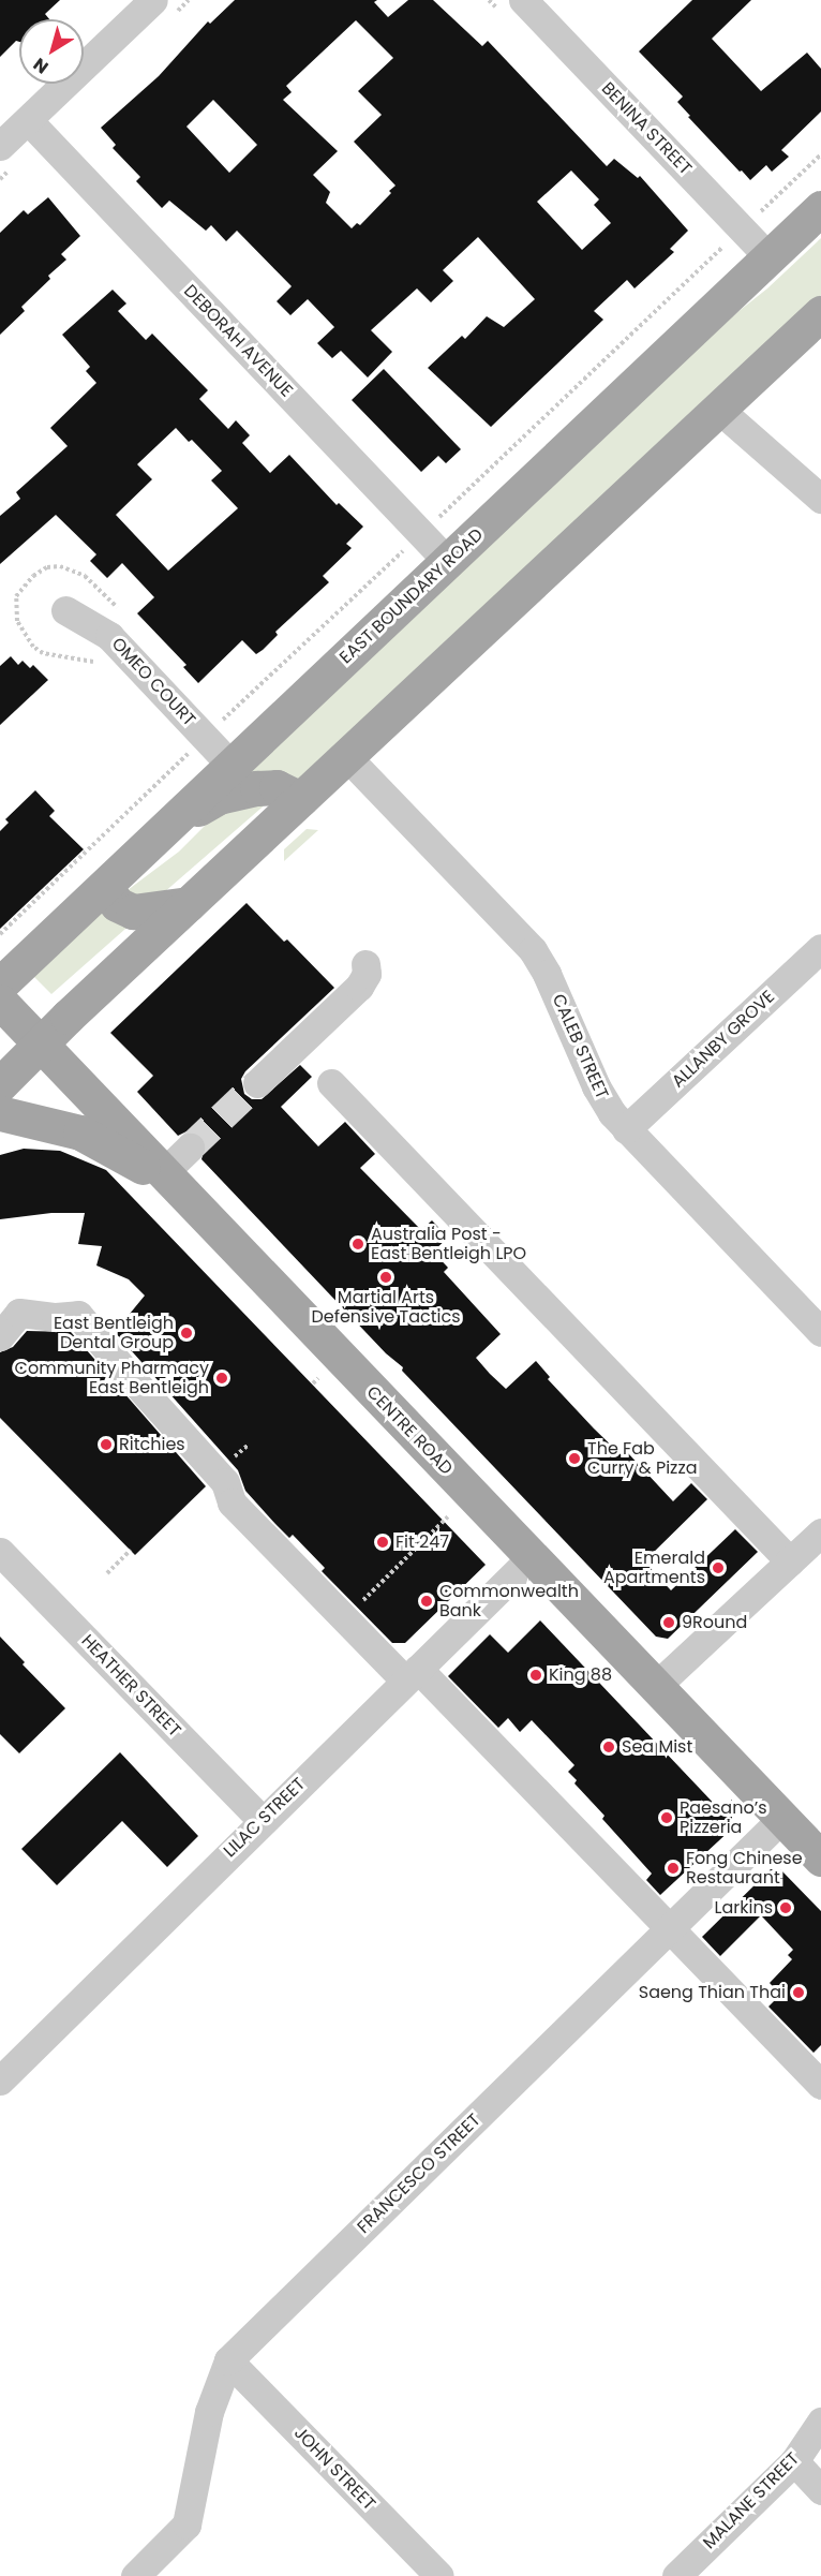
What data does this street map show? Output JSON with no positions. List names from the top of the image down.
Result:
{
  "streets": {
    "main road": ["EAST BOUNDARY ROAD", "CENTRE ROAD"],
    "street": [
      "BENINA STREET",
      "DEBORAH AVENUE",
      "OMEO COURT",
      "ALLANBY GROVE",
      "CALEB STREET",
      "HEATHER STREET",
      "LILAC STREET",
      "FRANCESCO STREET",
      "JOHN STREET",
      "MALANE STREET"
    ]
  },
  "crossings": [
    ["BENINA STREET", "EAST BOUNDARY ROAD"],
    ["DEBORAH AVENUE", "EAST BOUNDARY ROAD"],
    ["EAST BOUNDARY ROAD", "OMEO COURT"],
    ["ALLANBY GROVE", "CALEB STREET"],
    ["CENTRE ROAD", "LILAC STREET"],
    ["CENTRE ROAD", "FRANCESCO STREET"],
    ["HEATHER STREET", "LILAC STREET"],
    ["FRANCESCO STREET", "JOHN STREET"]
  ],
  "places": [
    "Australia Post - East Bentleigh LPO",
    "Martial Arts Defensive Tactics",
    "East Bentleigh Dental Group",
    "Community Pharmacy East Bentleigh",
    "Ritchies",
    "The Fab Curry & Pizza",
    "Fit 247",
    "Emerald Apartments",
    "Commonwealth Bank",
    "9Round",
    "King 88",
    "Sea Mist",
    "Paesano’s Pizzeria",
    "Fong Chinese Restaurant",
    "Larkins",
    "Saeng Thian Thai"
  ],
  "north": "bottom left"
}
